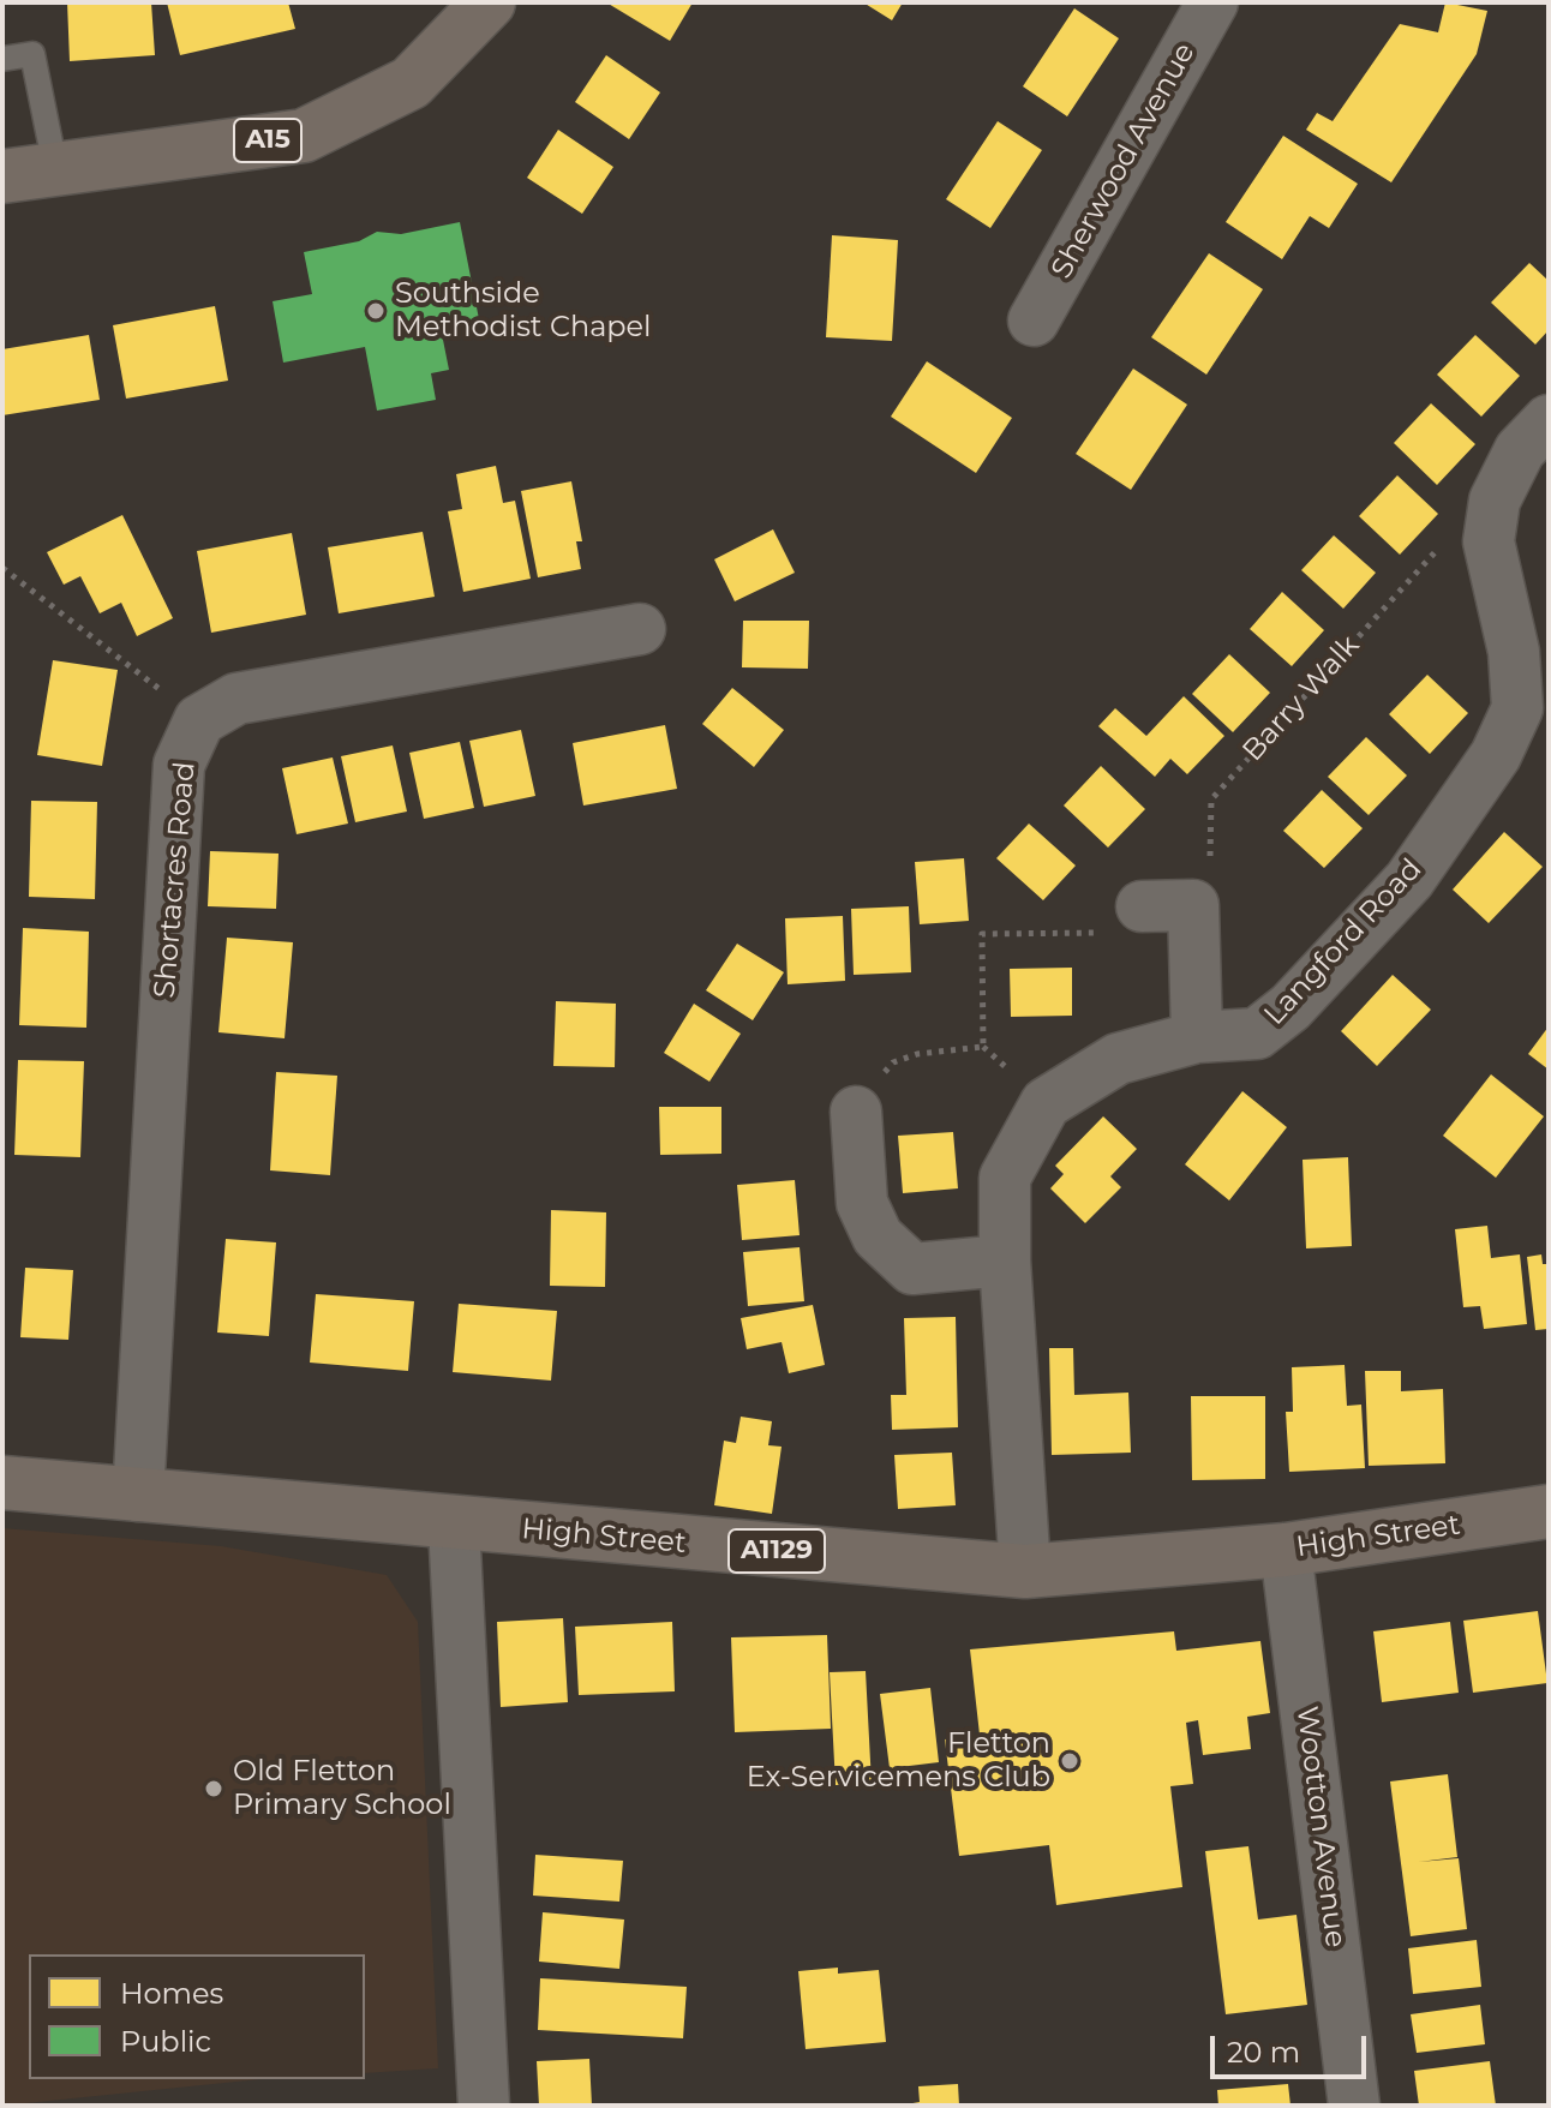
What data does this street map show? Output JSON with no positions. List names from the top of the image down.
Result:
{
  "streets": {
    "main road": ["A15", "High Street", "A1129"],
    "street": [
      "Sherwood Avenue",
      "Shortacres Road",
      "Langford Road",
      "Wootton Avenue"
    ],
    "path": ["Barry Walk"]
  },
  "crossings": [
    ["Barry Walk", "Langford Road"],
    ["Shortacres Road", "High Street"],
    ["Langford Road", "High Street"],
    ["High Street", "Wootton Avenue"]
  ],
  "places": ["Southside Methodist Chapel", "Fletton Ex-Servicemens Club", "Old Fletton Primary School"],
  "legend": ["Homes", "Public"],
  "scale_bar": "20 m"
}
